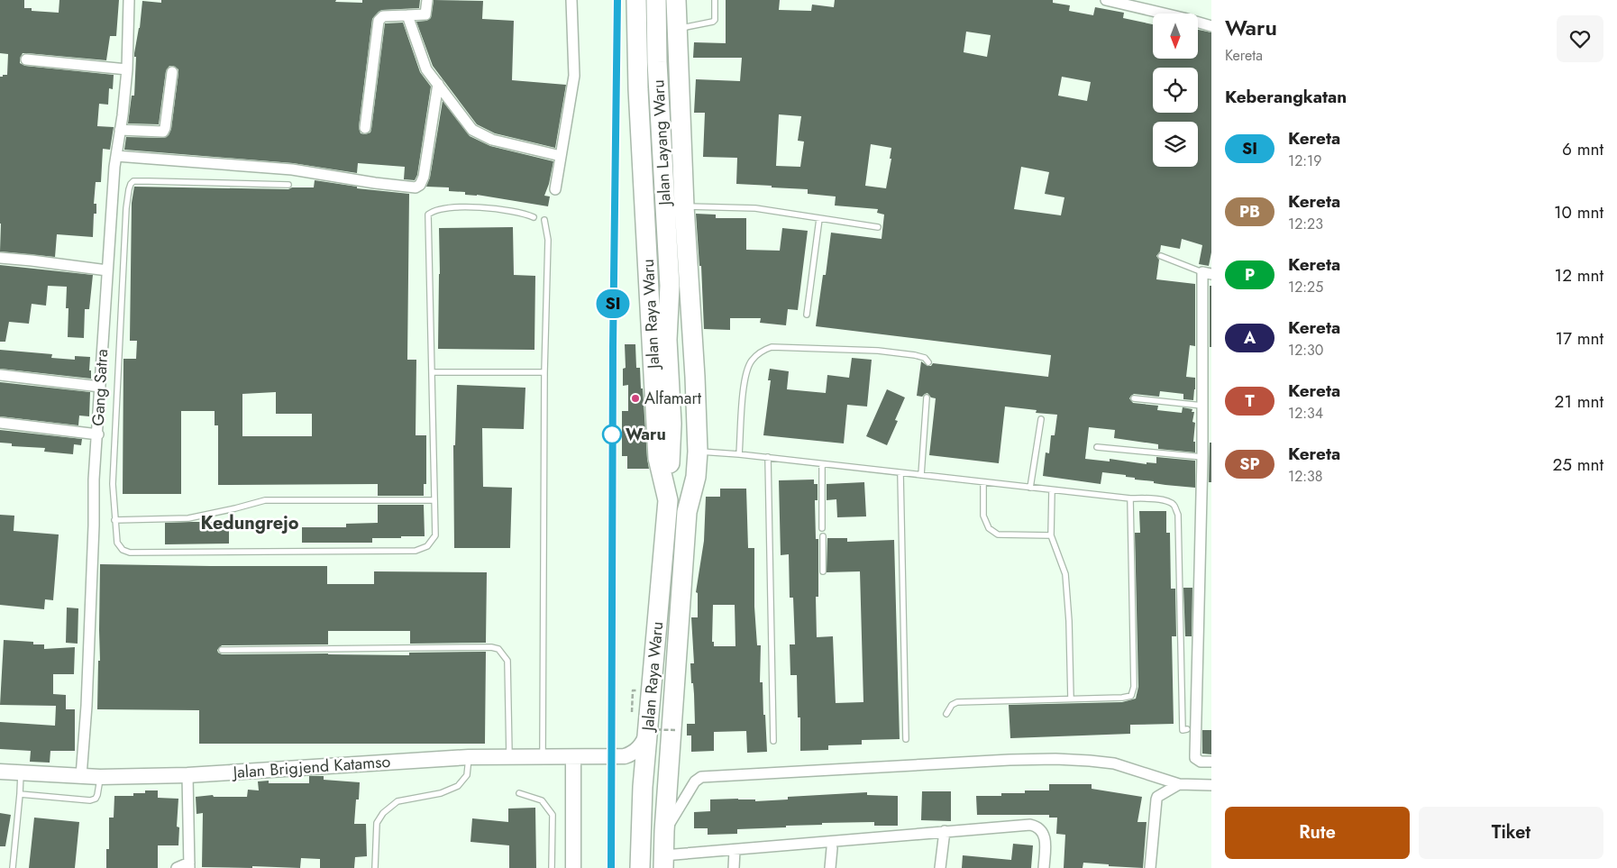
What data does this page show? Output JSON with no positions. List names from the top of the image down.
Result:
{
  "streets": {
    "highway": ["Jalan Layang Waru", "Jalan Raya Waru"],
    "street": ["Gang Satra", "Jalan Brigjend Katamso"]
  },
  "crossings": [
    ["Jalan Layang Waru", "Jalan Raya Waru"],
    ["Gang Satra", "Jalan Brigjend Katamso"]
  ],
  "districts": ["Kedungrejo"],
  "places": ["Alfamart", "Waru"],
  "north": "bottom",
  "page": {
    "on_map": "SI",
    "heading": [
      ["Waru", "Kereta"],
      "Keberangkatan"
    ],
    "list": [
      {
        "mark": "SI",
        "name": "Kereta",
        "note": "12:19",
        "value": "6 mnt"
      },
      {
        "mark": "PB",
        "name": "Kereta",
        "note": "12:23",
        "value": "10 mnt"
      },
      {
        "mark": "P",
        "name": "Kereta",
        "note": "12:25",
        "value": "12 mnt"
      },
      {
        "mark": "A",
        "name": "Kereta",
        "note": "12:30",
        "value": "17 mnt"
      },
      {
        "mark": "T",
        "name": "Kereta",
        "note": "12:34",
        "value": "21 mnt"
      },
      {
        "mark": "SP",
        "name": "Kereta",
        "note": "12:38",
        "value": "25 mnt"
      }
    ],
    "buttons": ["Rute", "Tiket"]
  }
}
